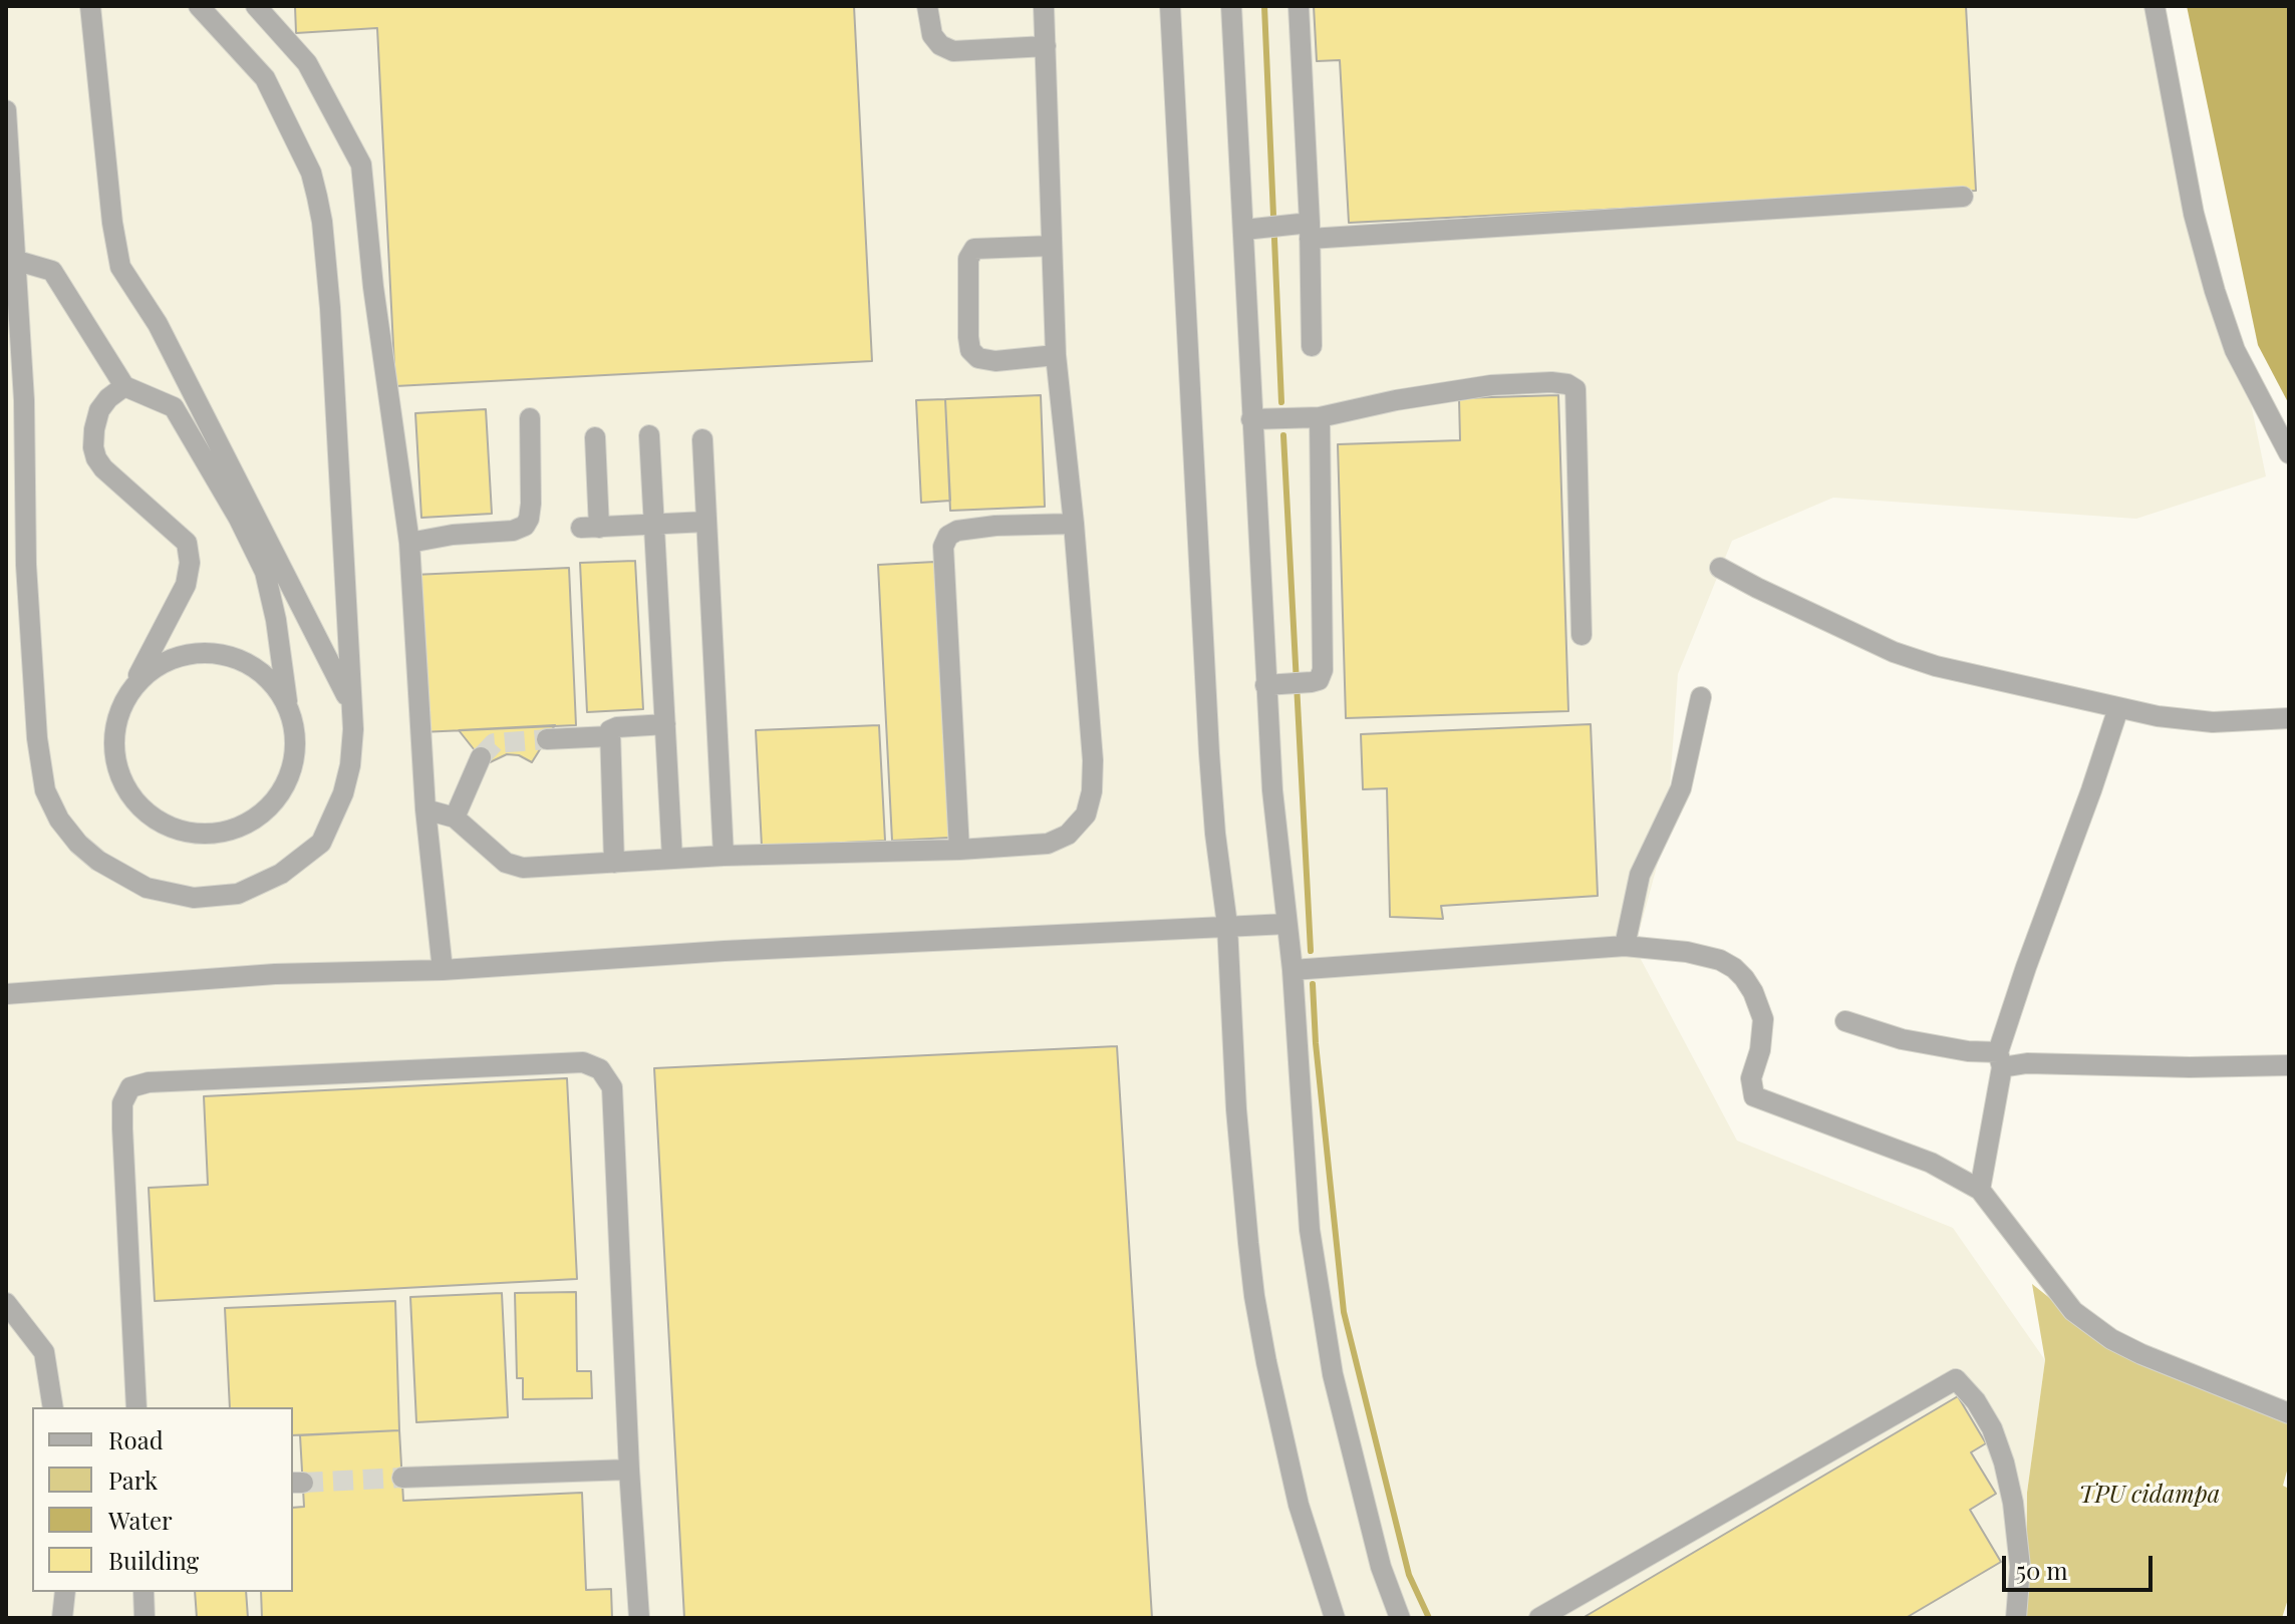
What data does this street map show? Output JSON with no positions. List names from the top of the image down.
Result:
{
  "parks": ["TPU cidampa"],
  "legend": [
    "Road",
    "Park",
    "Water",
    "Building"
  ],
  "scale_bar": "50 m"
}
